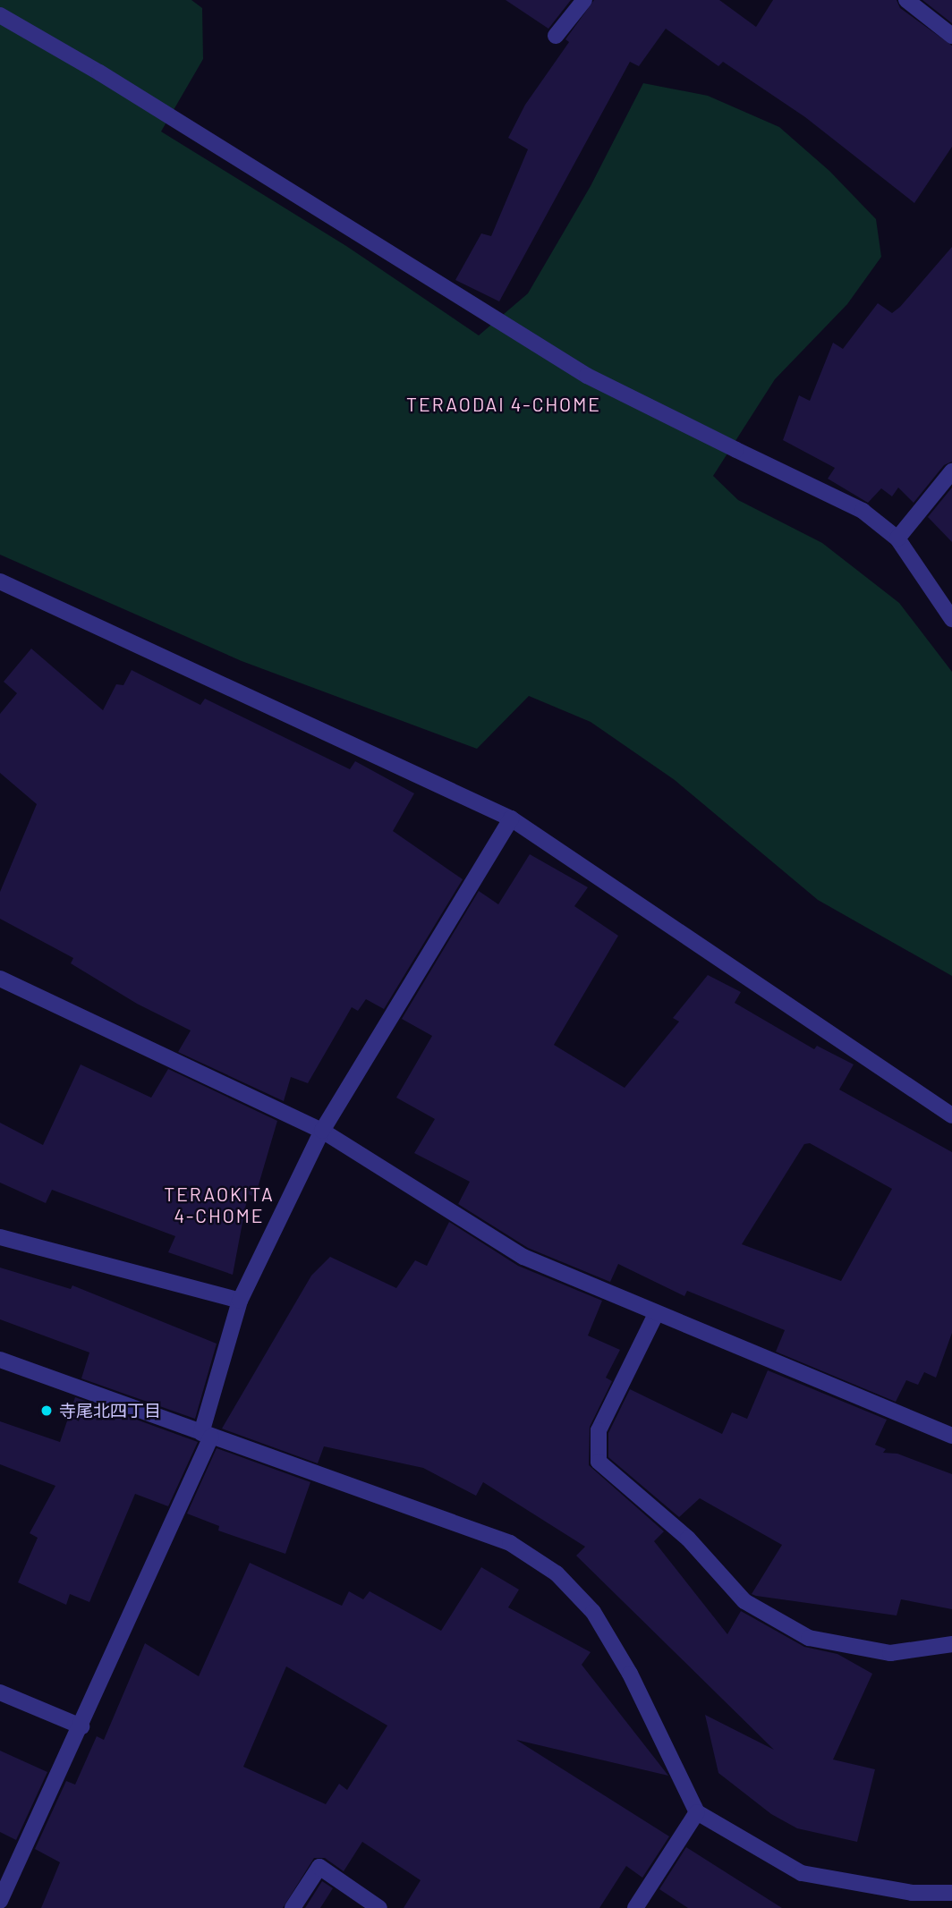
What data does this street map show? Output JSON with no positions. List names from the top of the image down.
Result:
{
  "districts": ["TERAODAI 4-CHOME", "TERAOKITA 4-CHOME"],
  "places": ["寺尾北四丁目"]
}
